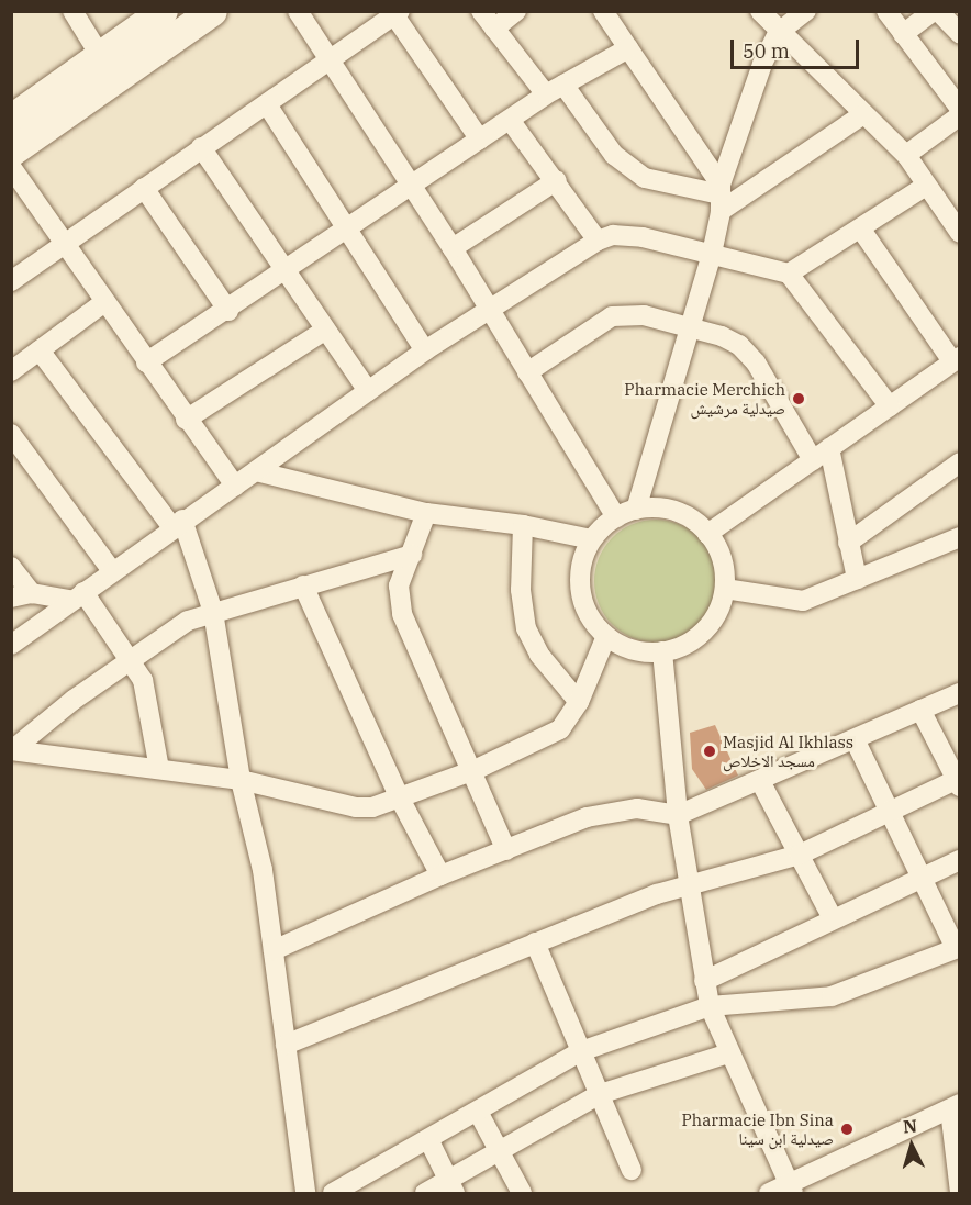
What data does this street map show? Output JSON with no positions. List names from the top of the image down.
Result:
{
  "places": ["Pharmacie Merchich صيدلية مرشيش", "Masjid Al Ikhlass مسجد الاخلاص", "Pharmacie Ibn Sina صيدلية ابن سينا"],
  "scale_bar": "50 m",
  "north": "top"
}
